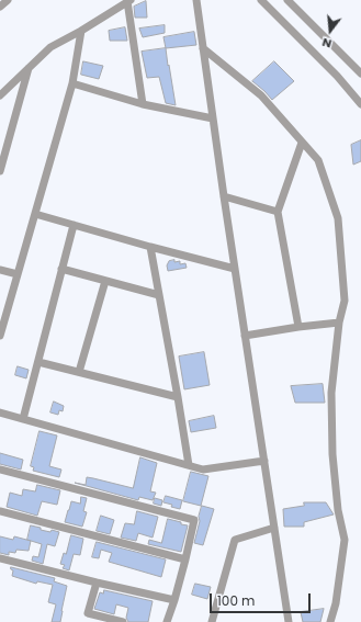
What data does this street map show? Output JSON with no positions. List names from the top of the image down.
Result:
{
  "scale_bar": "100 m",
  "north": "bottom"
}
